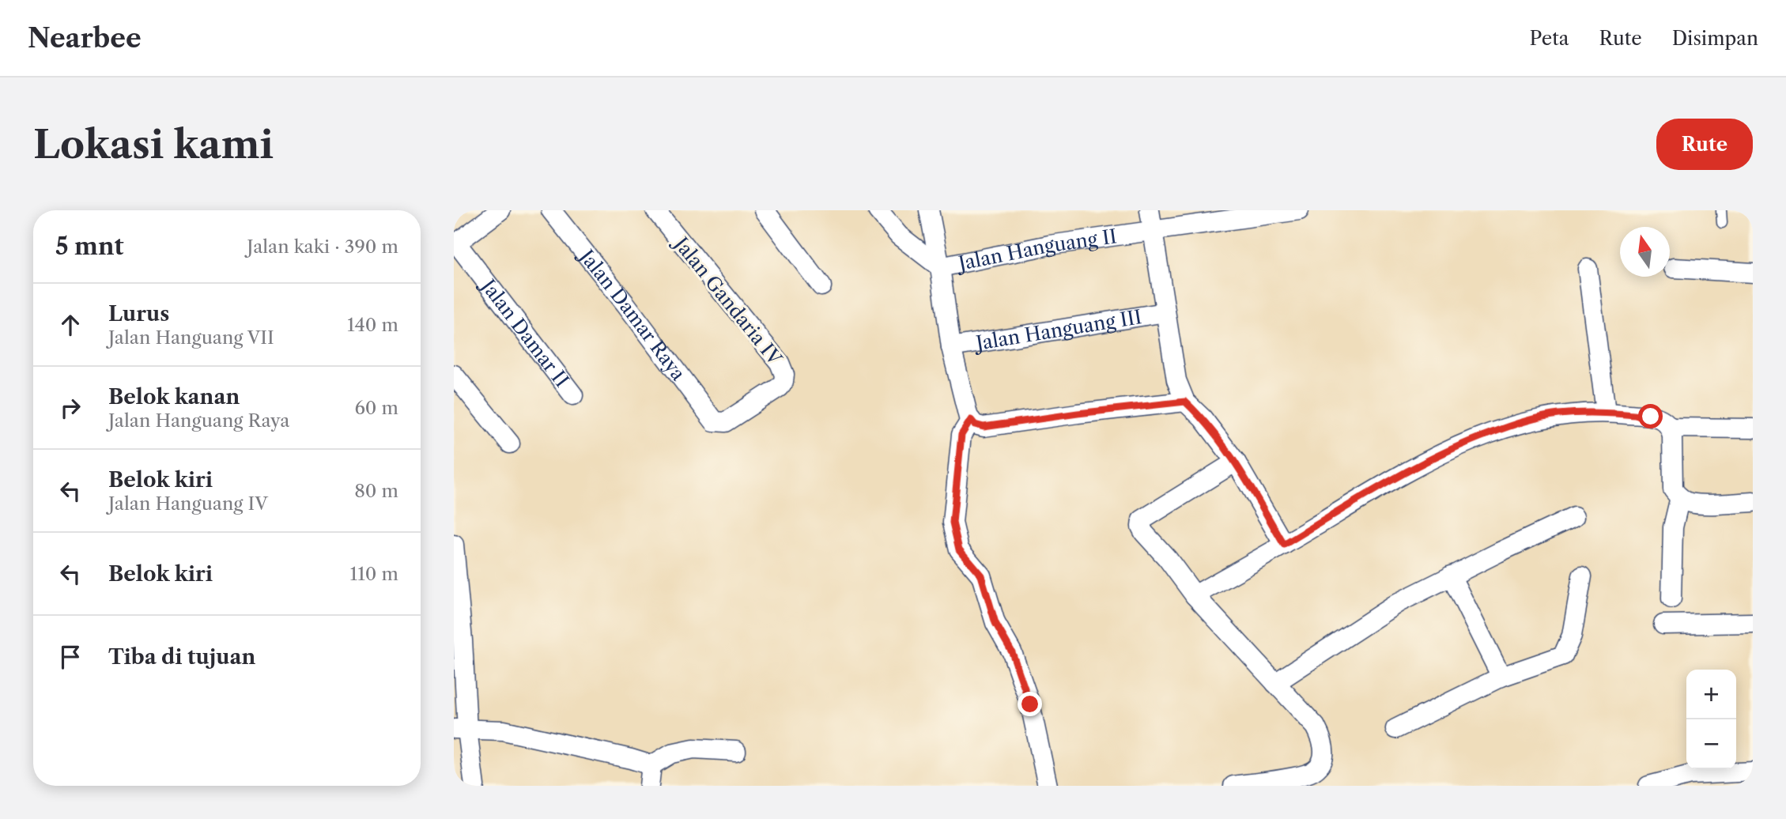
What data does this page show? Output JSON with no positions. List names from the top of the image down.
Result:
{
  "streets": {
    "street": [
      "Jalan Hanguang II",
      "Jalan Gandaria IV",
      "Jalan Damar Raya",
      "Jalan Hanguang III",
      "Jalan Damar II"
    ]
  },
  "crossings": [
    ["Jalan Gandaria IV", "Jalan Damar Raya"]
  ],
  "north": "top",
  "page": {
    "header": "Nearbee",
    "nav": ["Peta", "Rute", "Disimpan"],
    "buttons": "Rute",
    "title": "Lokasi kami",
    "heading": ["5 mnt", "Jalan kaki · 390 m"],
    "list": [
      ["Lurus", "Jalan Hanguang VII", "140 m"],
      ["Belok kanan", "Jalan Hanguang Raya", "60 m"],
      ["Belok kiri", "Jalan Hanguang IV", "80 m"],
      ["Belok kiri", "110 m"],
      "Tiba di tujuan"
    ],
    "map_buttons": ["+", "−"]
  }
}
